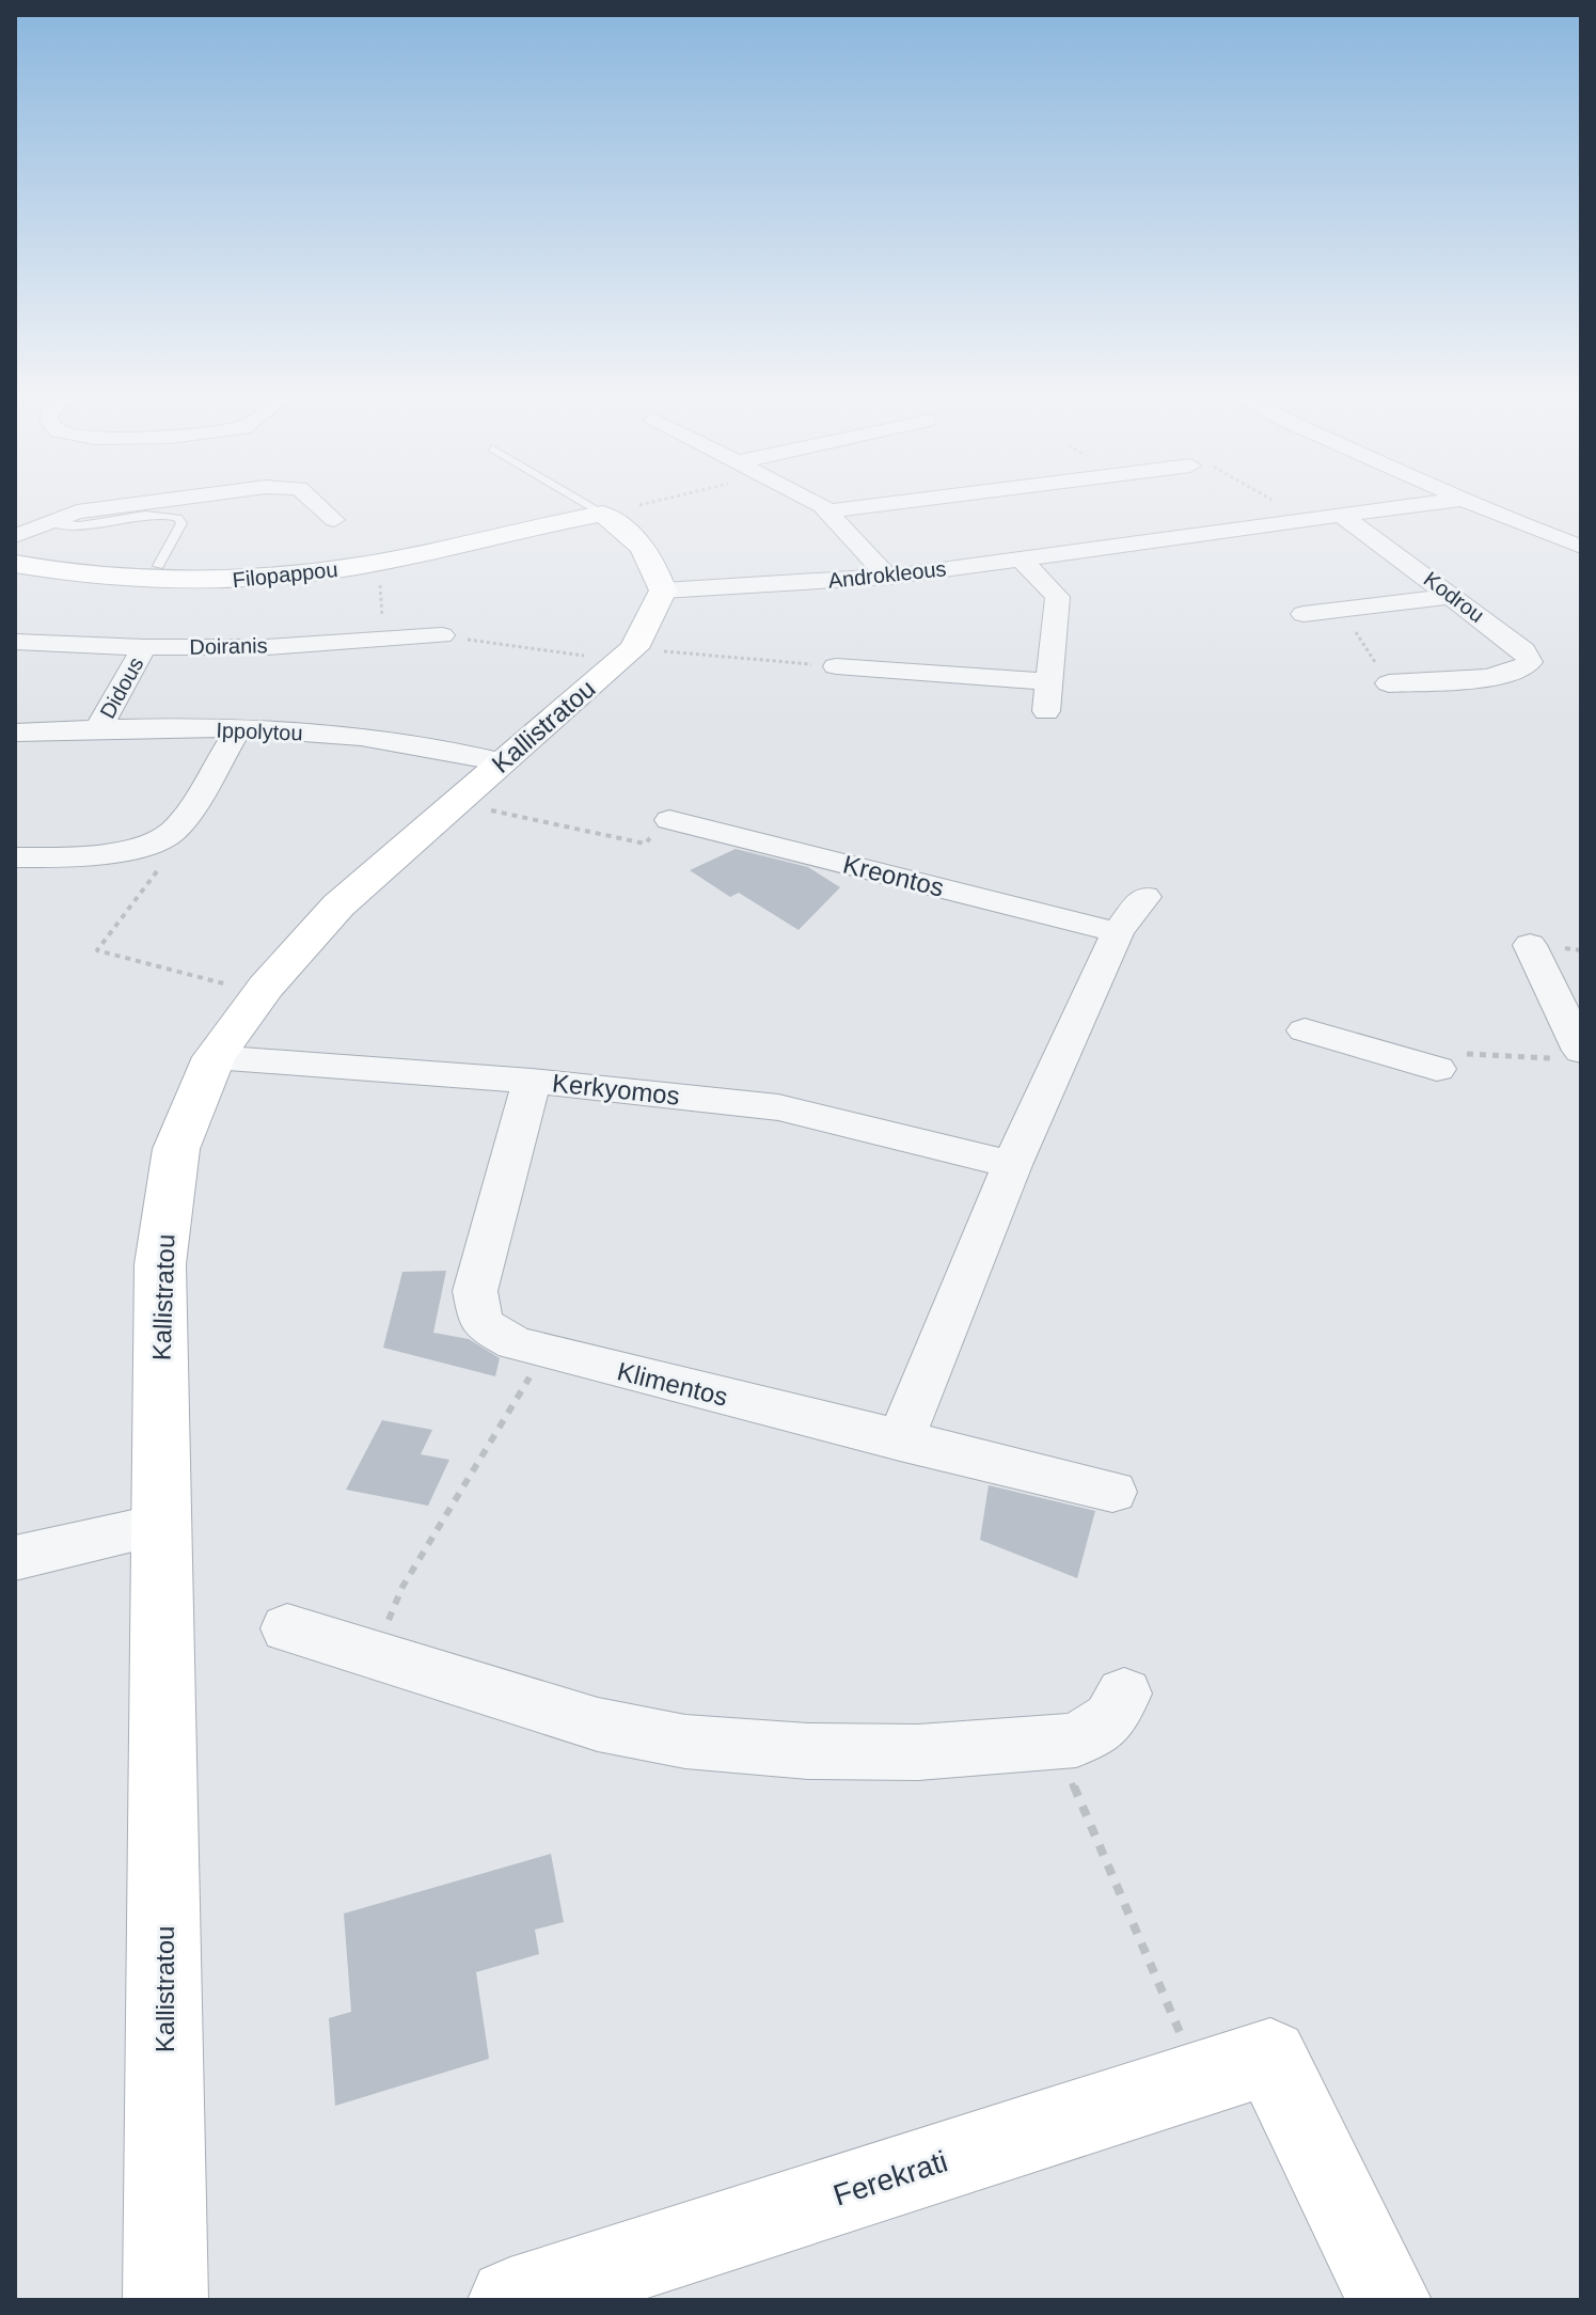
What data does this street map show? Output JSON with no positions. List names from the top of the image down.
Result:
{
  "streets": {
    "street": [
      "Filopappou",
      "Androkleous",
      "Kodrou",
      "Doiranis",
      "Didous",
      "Kallistratou",
      "Ippolytou",
      "Kreontos",
      "Kerkyomos",
      "Klimentos",
      "Ferekrati"
    ]
  },
  "crossings": [
    ["Androkleous", "Kodrou"],
    ["Androkleous", "Kallistratou"],
    ["Doiranis", "Didous"],
    ["Didous", "Ippolytou"],
    ["Kallistratou", "Ippolytou"],
    ["Kallistratou", "Kerkyomos"],
    ["Kerkyomos", "Klimentos"]
  ]
}
